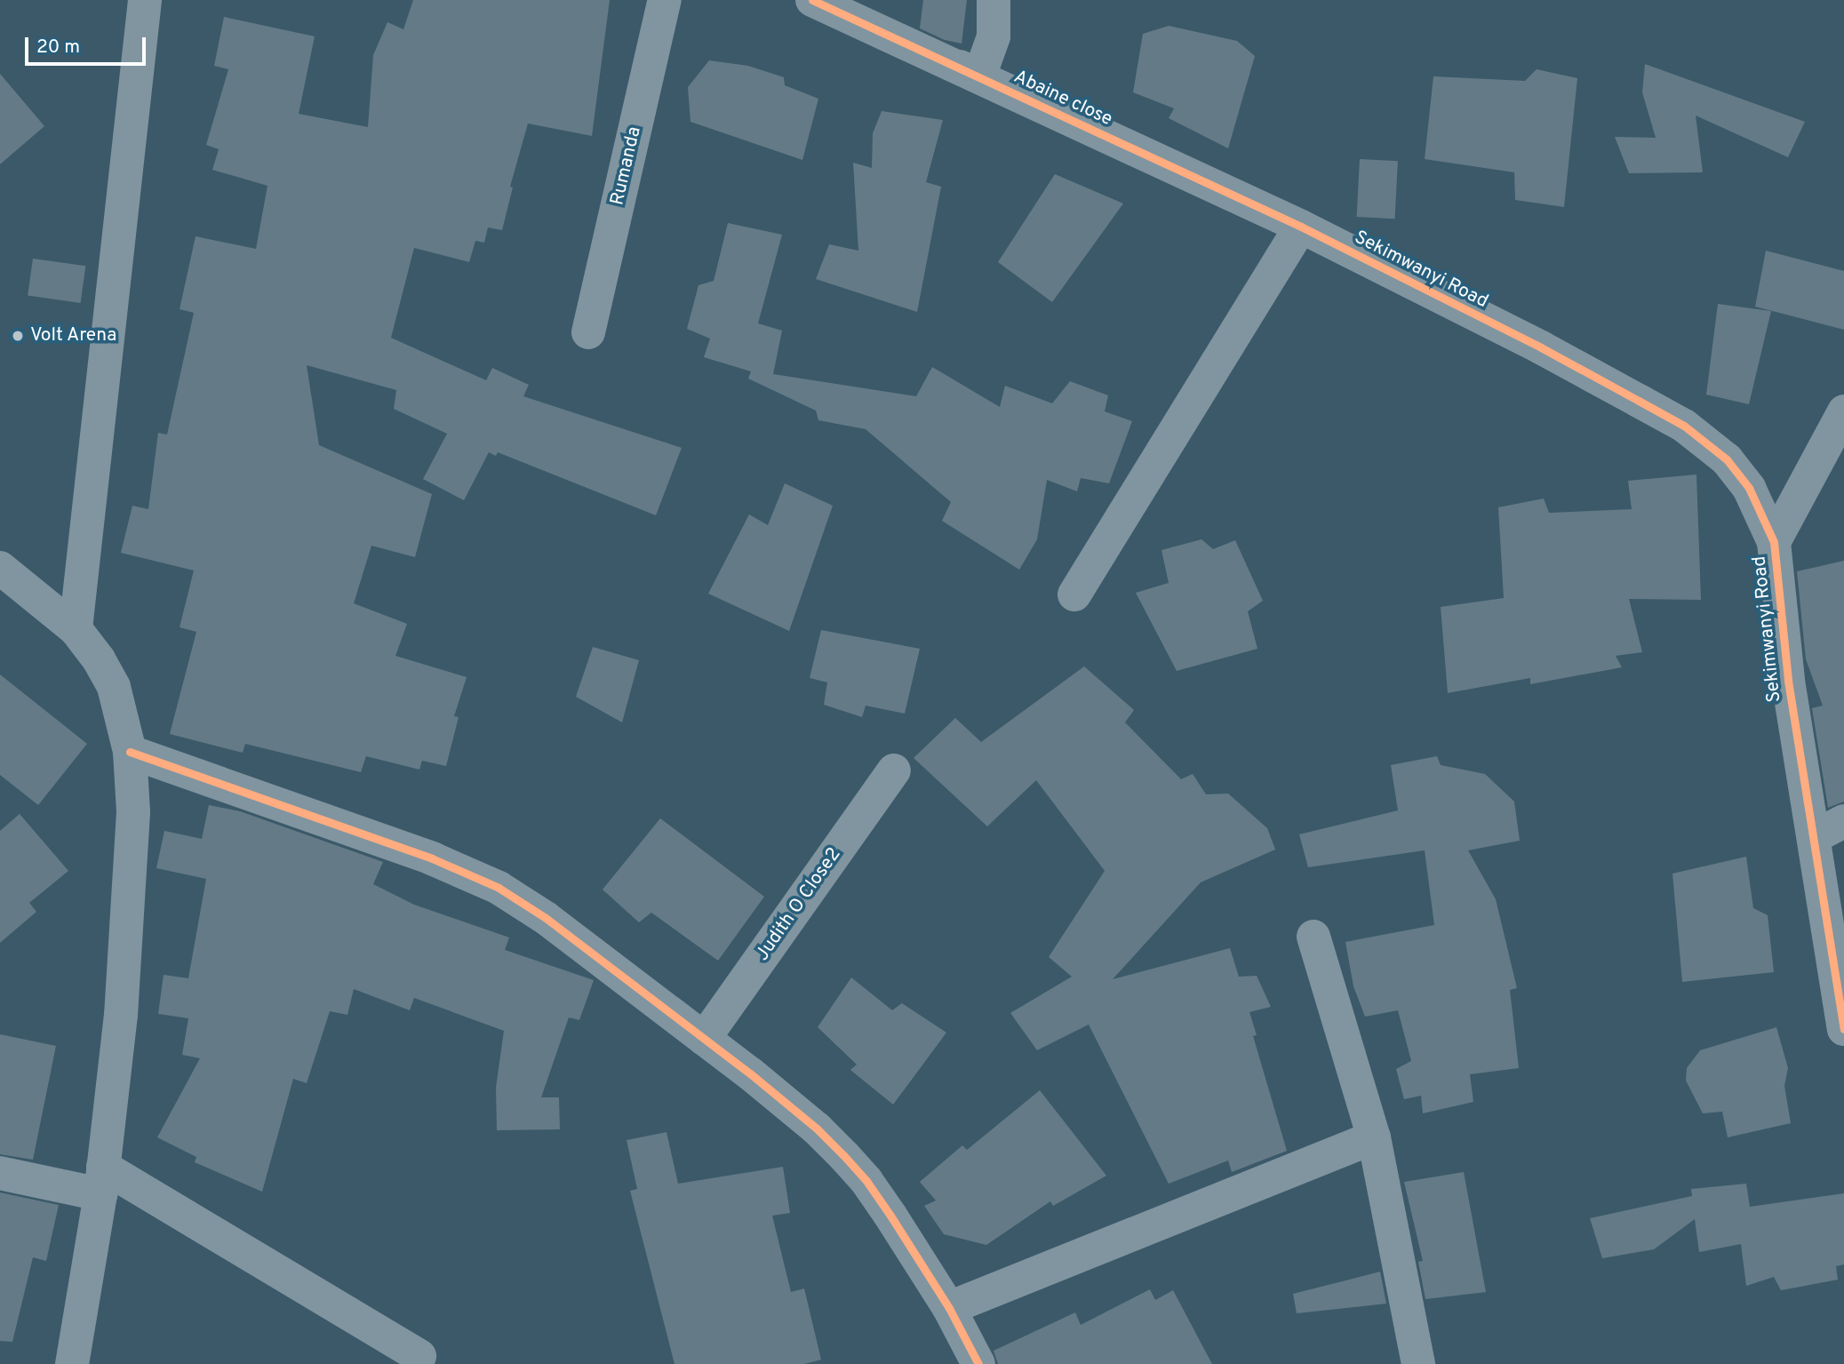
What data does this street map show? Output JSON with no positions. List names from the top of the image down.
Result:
{
  "streets": {
    "street": [
      "Abaine close",
      "Rumanda",
      "Sekimwanyi Road",
      "Judith O Close2"
    ]
  },
  "crossings": [
    ["Abaine close", "Sekimwanyi Road"]
  ],
  "places": ["Volt Arena"],
  "scale_bar": "20 m"
}
